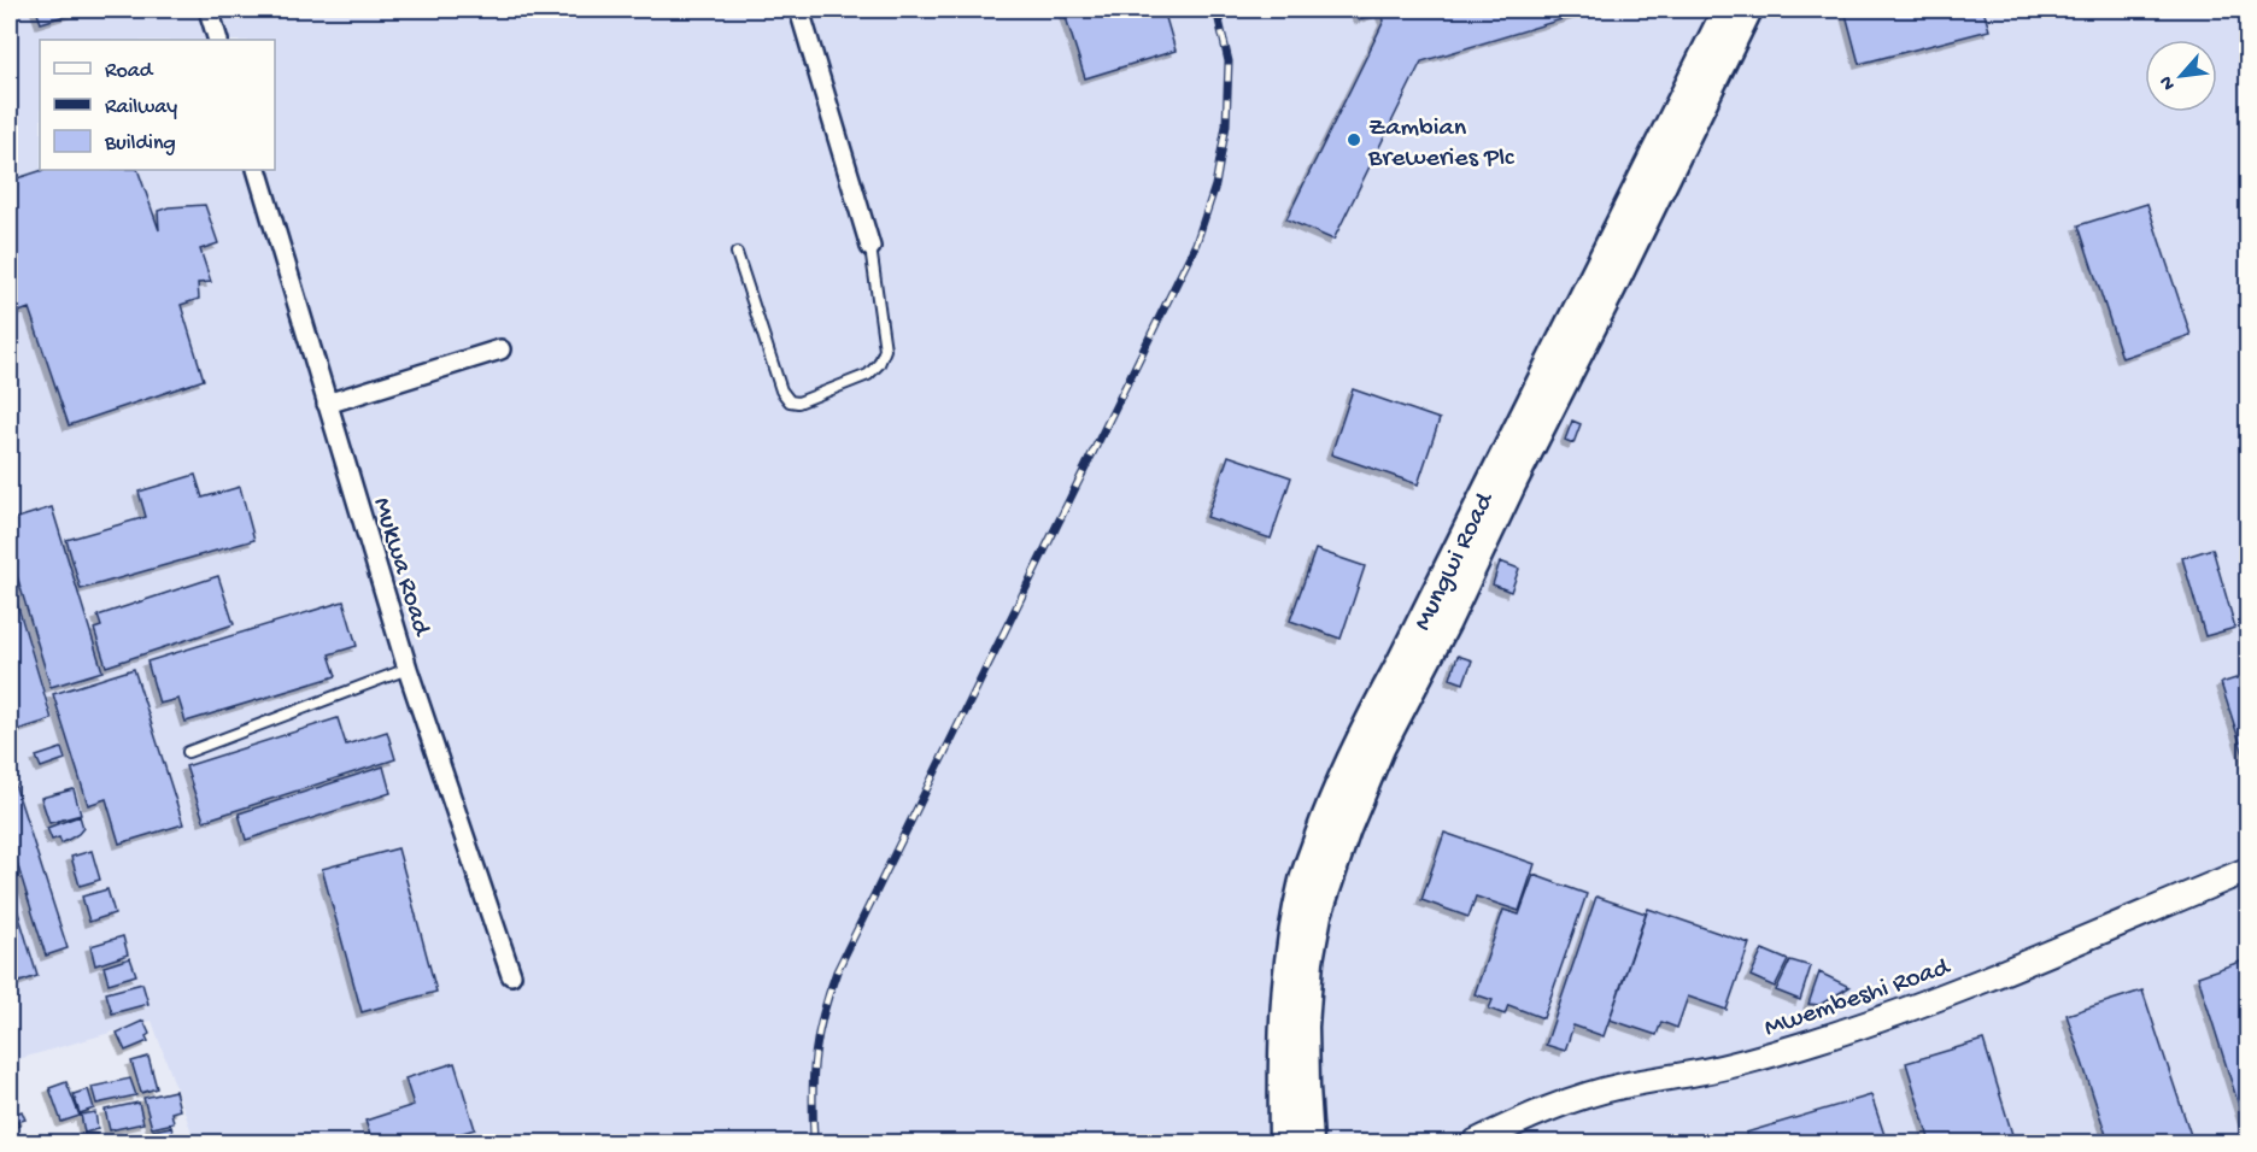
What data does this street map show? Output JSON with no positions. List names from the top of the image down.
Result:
{
  "streets": {
    "main road": ["Mungwi Road"],
    "street": ["Mukwa Road", "Mwembeshi Road"]
  },
  "places": ["Zambian Breweries Plc"],
  "legend": ["Road", "Railway", "Building"],
  "north": "bottom left"
}
